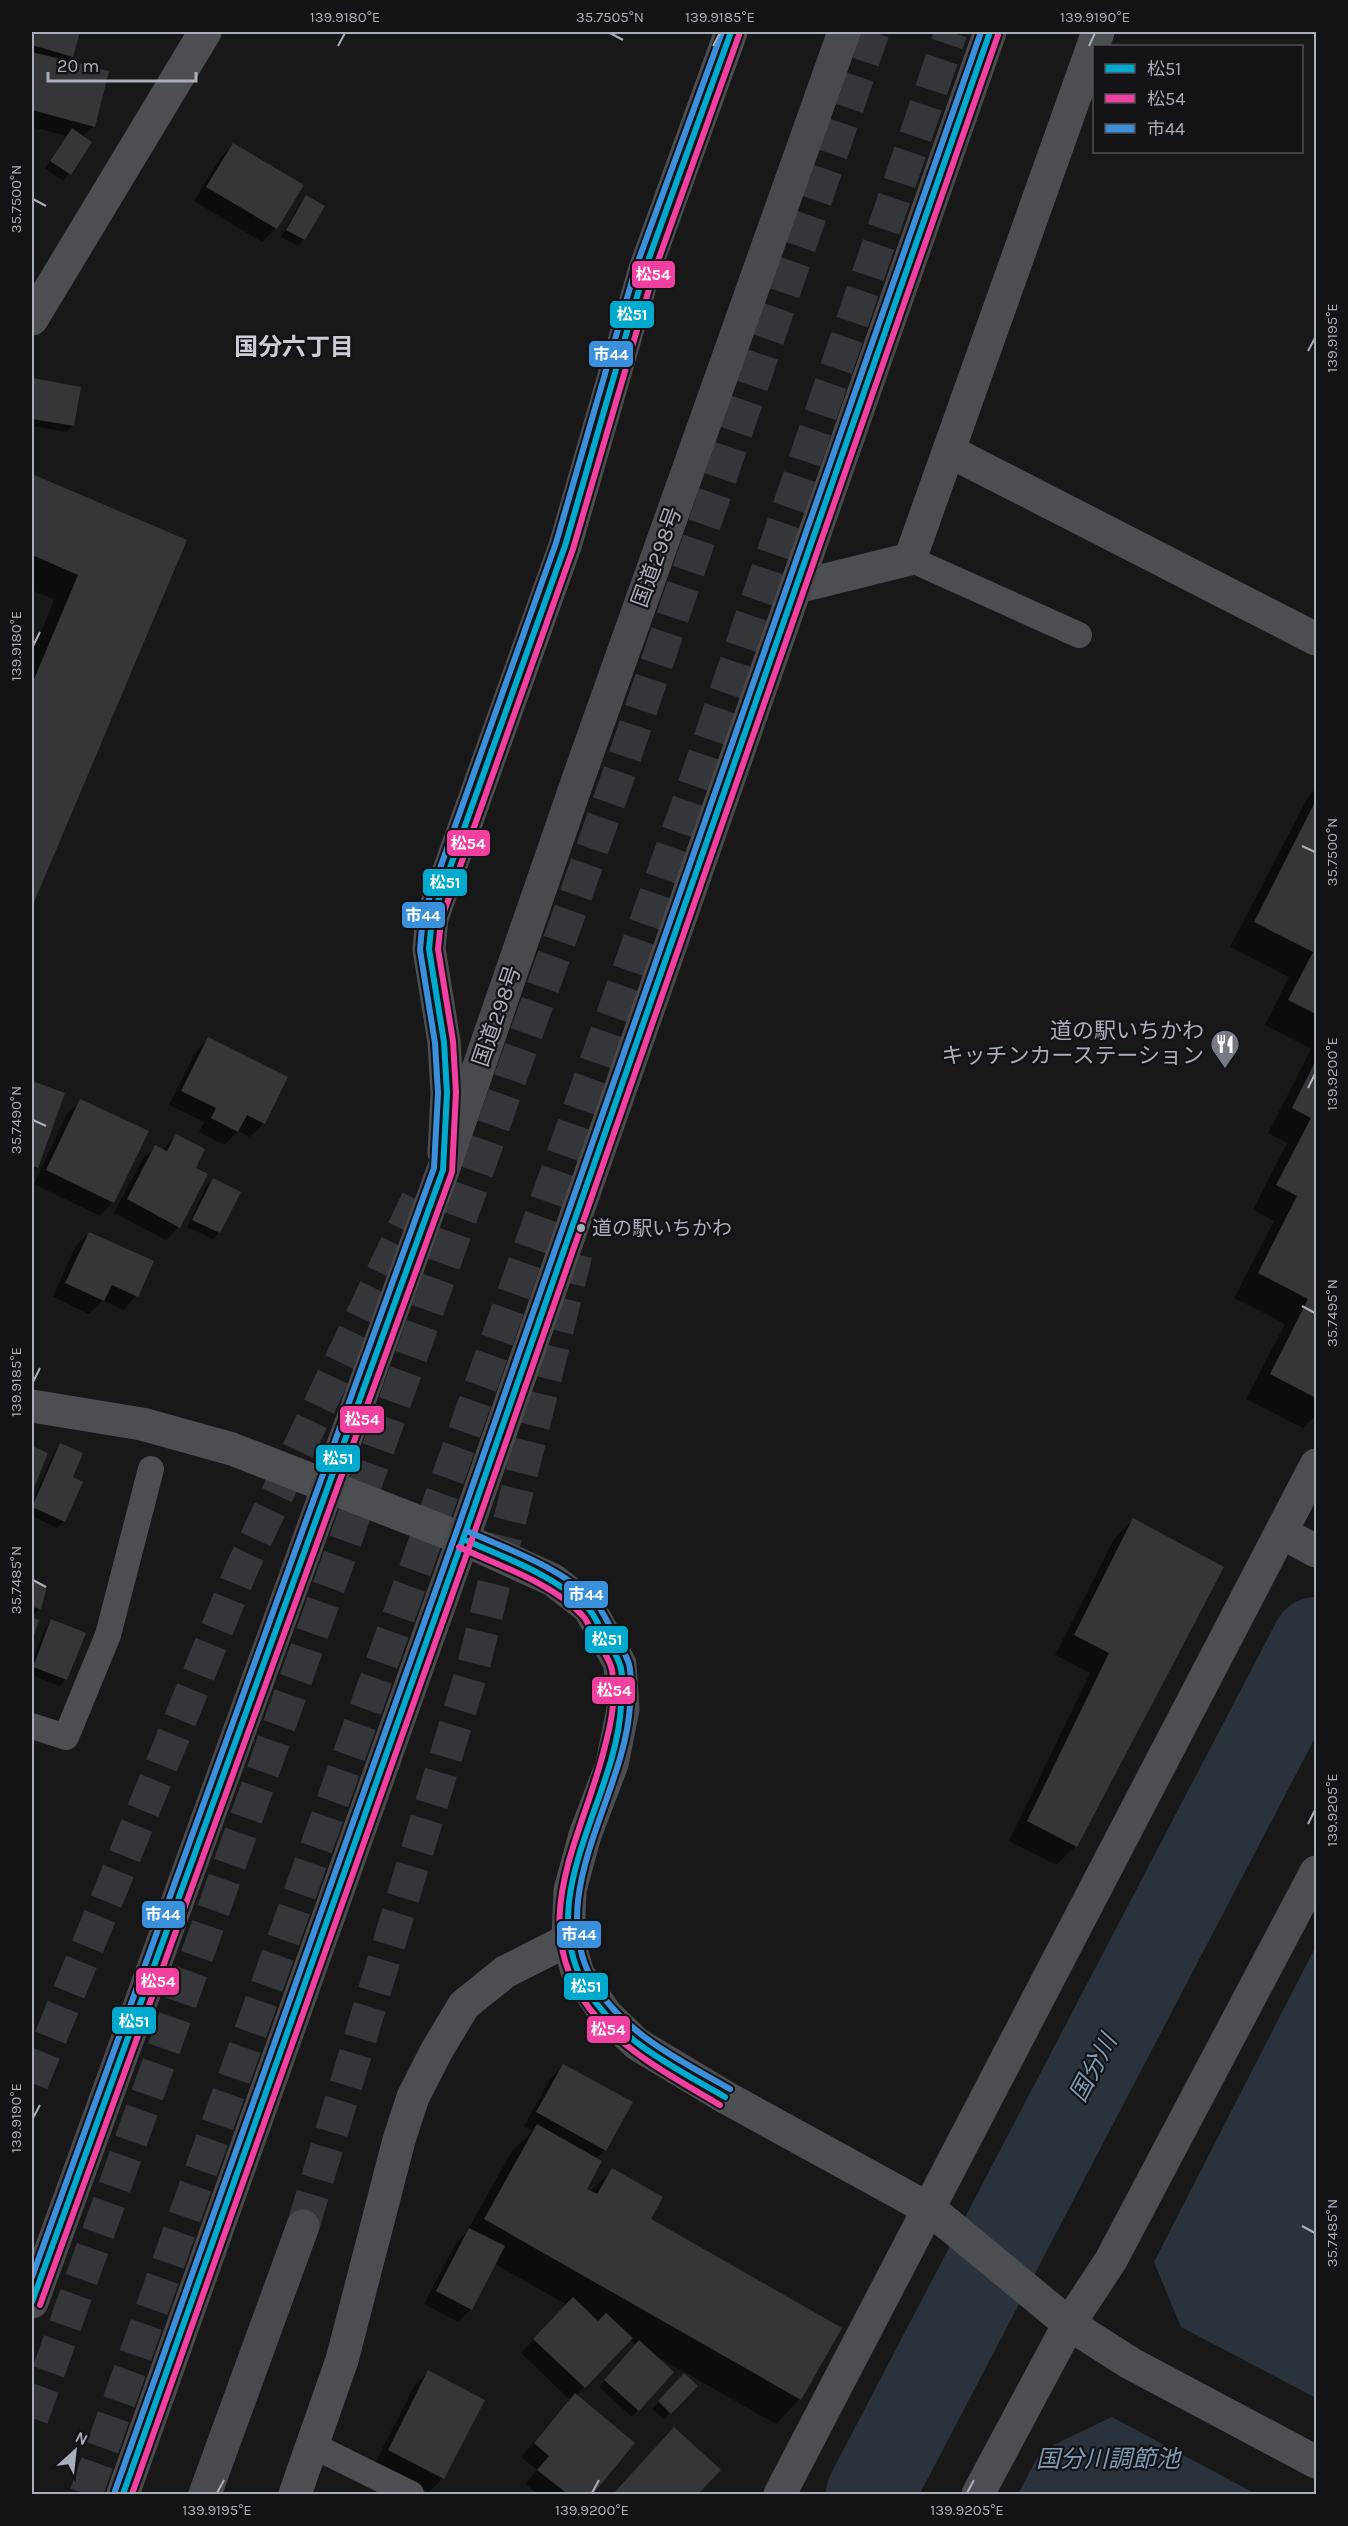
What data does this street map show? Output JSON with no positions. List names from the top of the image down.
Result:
{
  "streets": {
    "highway": ["国道298号"]
  },
  "districts": ["国分六丁目"],
  "water": ["国分川", "国分川調節池"],
  "places": {
    "restaurant": ["道の駅いちかわ キッチンカーステーション"],
    "other": ["道の駅いちかわ"]
  },
  "lines": ["transit line 松51", "transit line 市44", "transit line 松54"],
  "legend": ["松51", "松54", "市44"],
  "scale_bar": "20 m",
  "north": "top right",
  "coordinates": [
    "139.9180°E",
    "35.7505°N",
    "139.9185°E",
    "139.9190°E",
    "35.7500°N",
    "139.9195°E",
    "139.9200°E",
    "35.7490°N",
    "35.7495°N",
    "35.7485°N",
    "139.9205°E"
  ]
}
